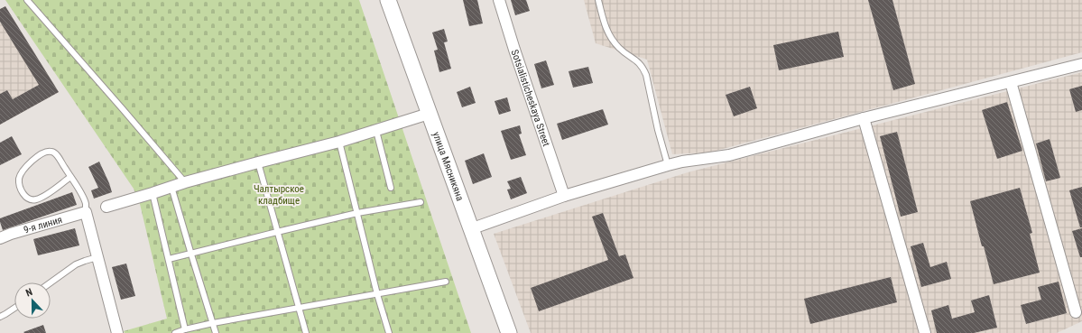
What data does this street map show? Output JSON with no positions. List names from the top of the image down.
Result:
{
  "streets": {
    "street": ["Sotsialisticheskaya Street", "улица Мясникяна", "9-я линия"]
  },
  "parks": ["Чалтырское кладбище"],
  "north": "top"
}
